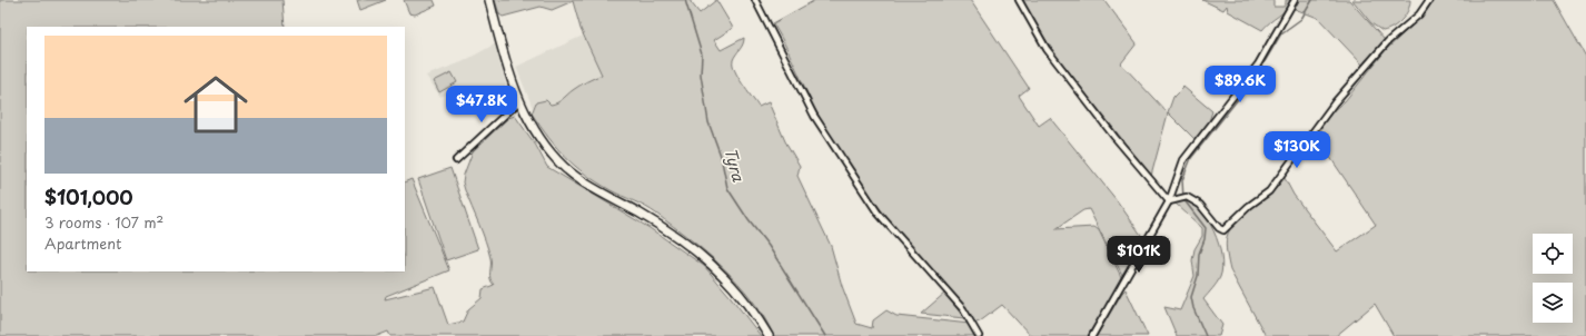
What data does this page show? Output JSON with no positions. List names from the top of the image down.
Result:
{
  "water": ["Tyra"],
  "page": {
    "list": [
      {
        "name": "$101,000",
        "note": "3 rooms · 107 m² · Apartment"
      }
    ],
    "price": [
      "$89.6K",
      "$47.8K",
      "$130K",
      "$101K"
    ]
  }
}
